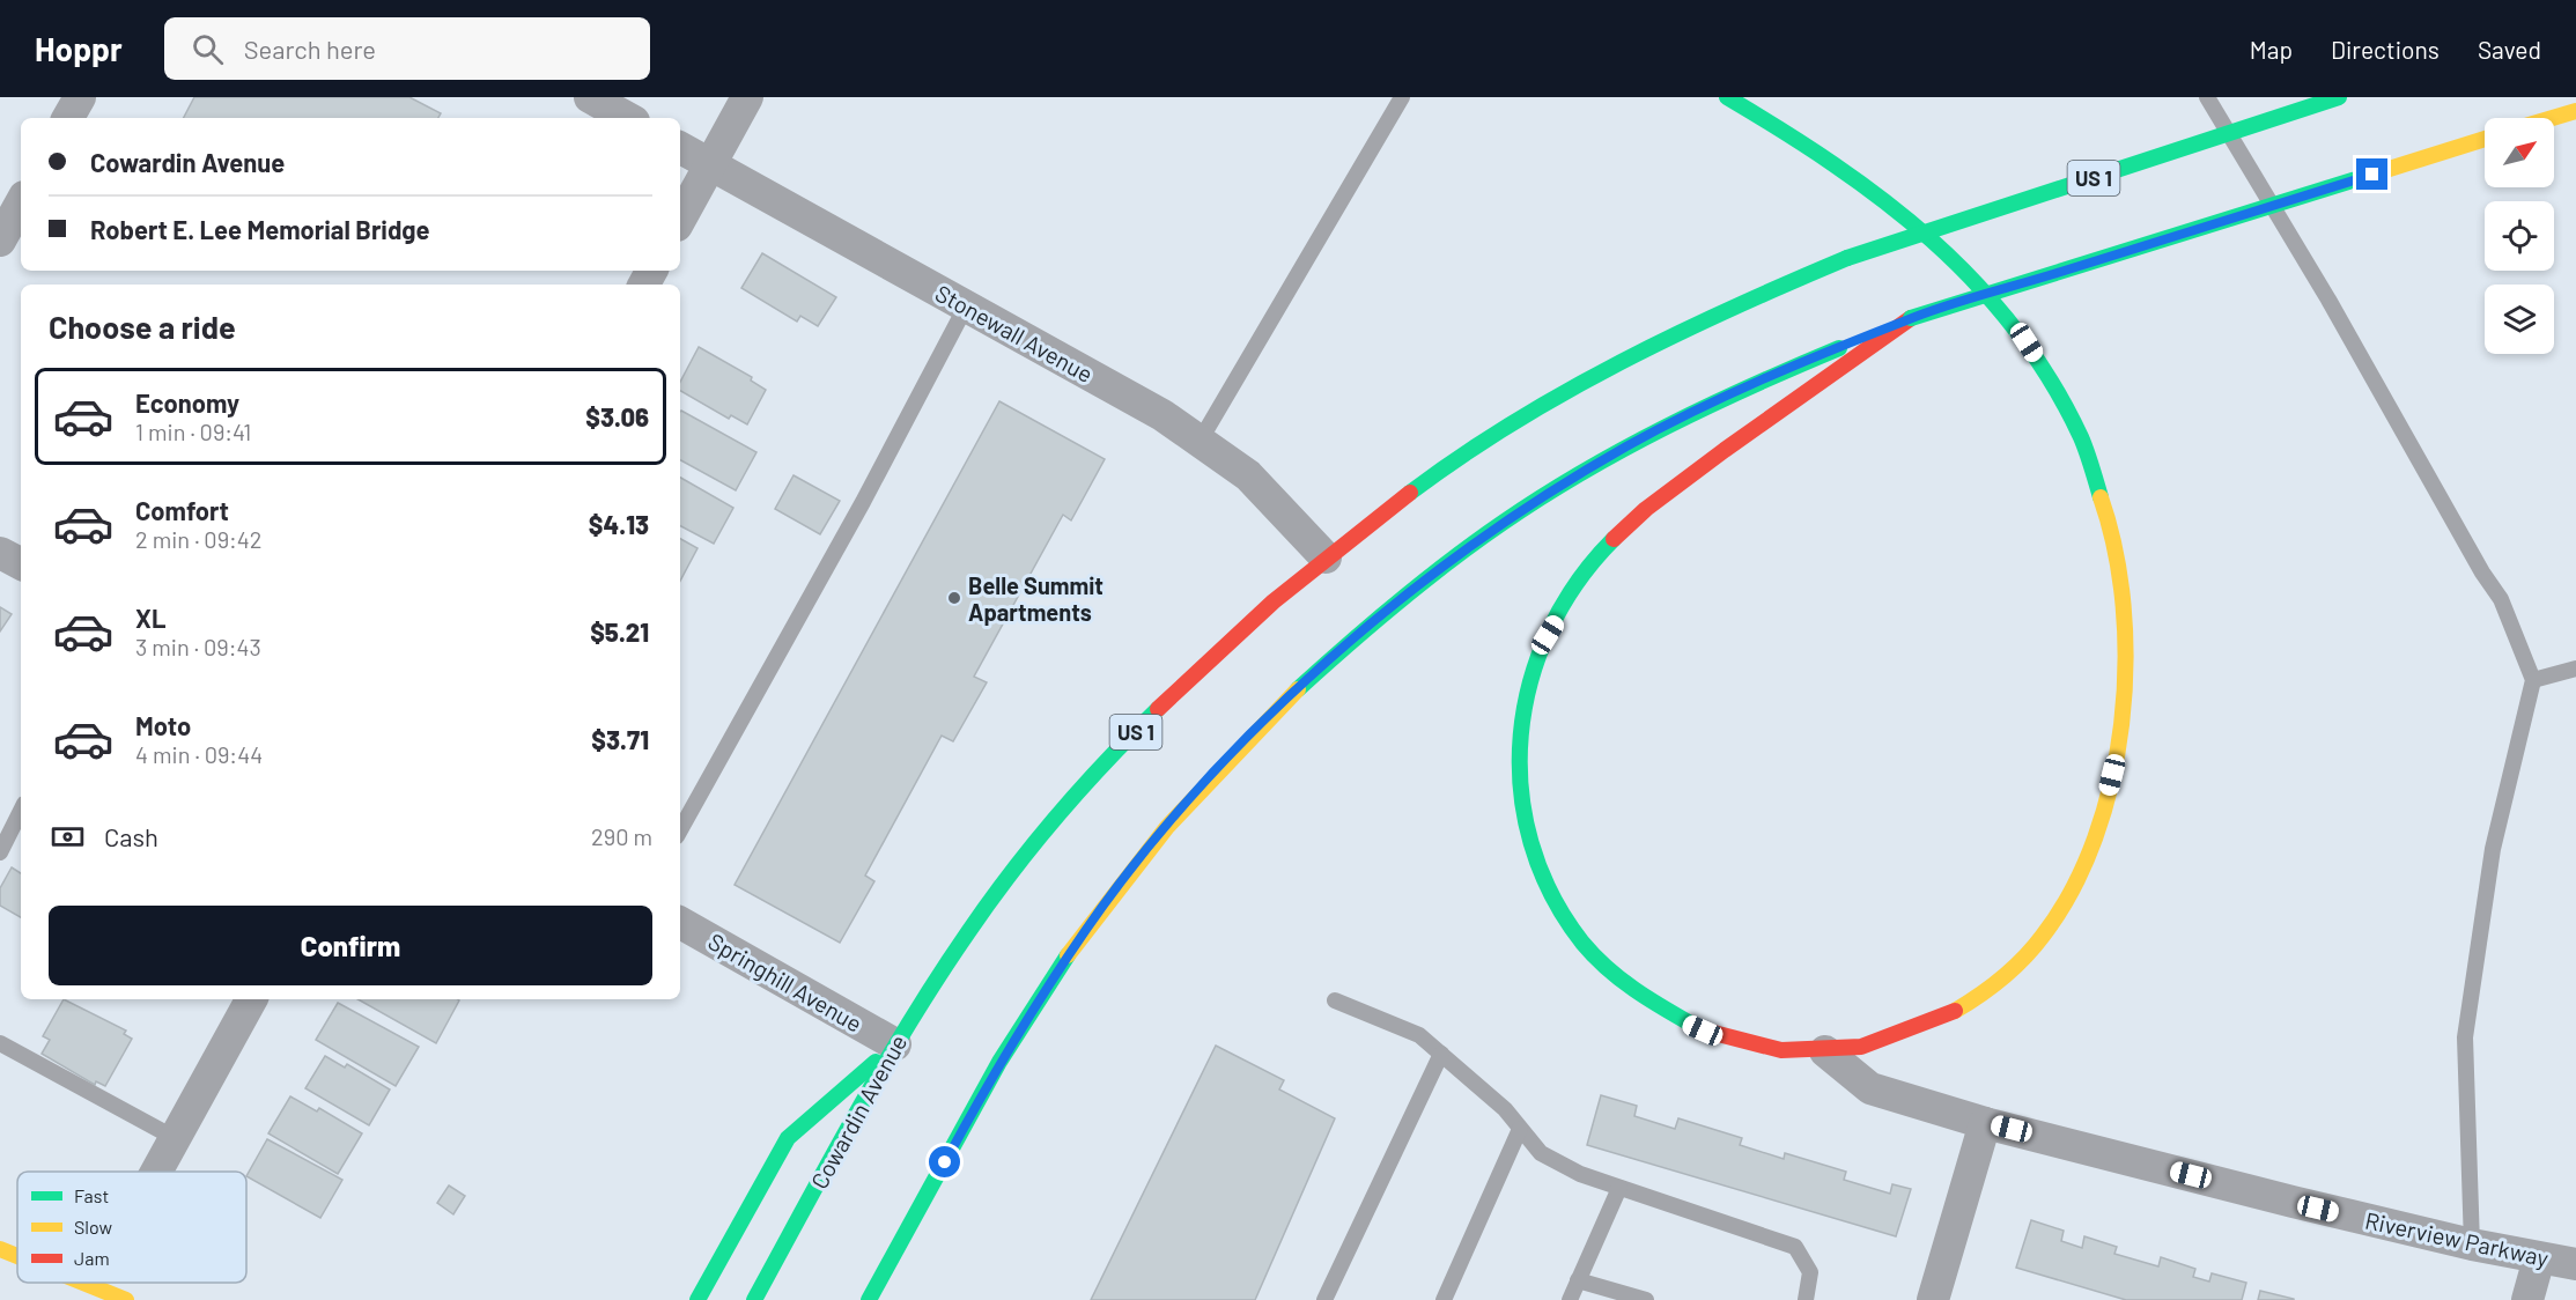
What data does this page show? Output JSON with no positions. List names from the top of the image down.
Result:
{
  "streets": {
    "main road": ["US 1", "Cowardin Avenue"],
    "street": ["Stonewall Avenue", "Springhill Avenue", "Riverview Parkway"]
  },
  "crossings": [
    ["US 1", "Stonewall Avenue"],
    ["US 1", "Cowardin Avenue"],
    ["Stonewall Avenue", "Cowardin Avenue"],
    ["Springhill Avenue", "Cowardin Avenue"]
  ],
  "places": ["Belle Summit Apartments"],
  "legend": ["Fast", "Slow", "Jam"],
  "north": "top right",
  "page": {
    "header": "Hoppr",
    "search": "Search here",
    "nav": ["Map", "Directions", "Saved"],
    "banner": ["Cowardin Avenue", "Robert E. Lee Memorial Bridge"],
    "heading": "Choose a ride",
    "list": [
      {
        "name": "Economy",
        "note": "1 min · 09:41",
        "value": "$3.06"
      },
      {
        "name": "Comfort",
        "note": "2 min · 09:42",
        "value": "$4.13"
      },
      {
        "name": "XL",
        "note": "3 min · 09:43",
        "value": "$5.21"
      },
      {
        "name": "Moto",
        "note": "4 min · 09:44",
        "value": "$3.71"
      }
    ],
    "pay": ["Cash", "290 m"],
    "buttons": "Confirm"
  }
}
